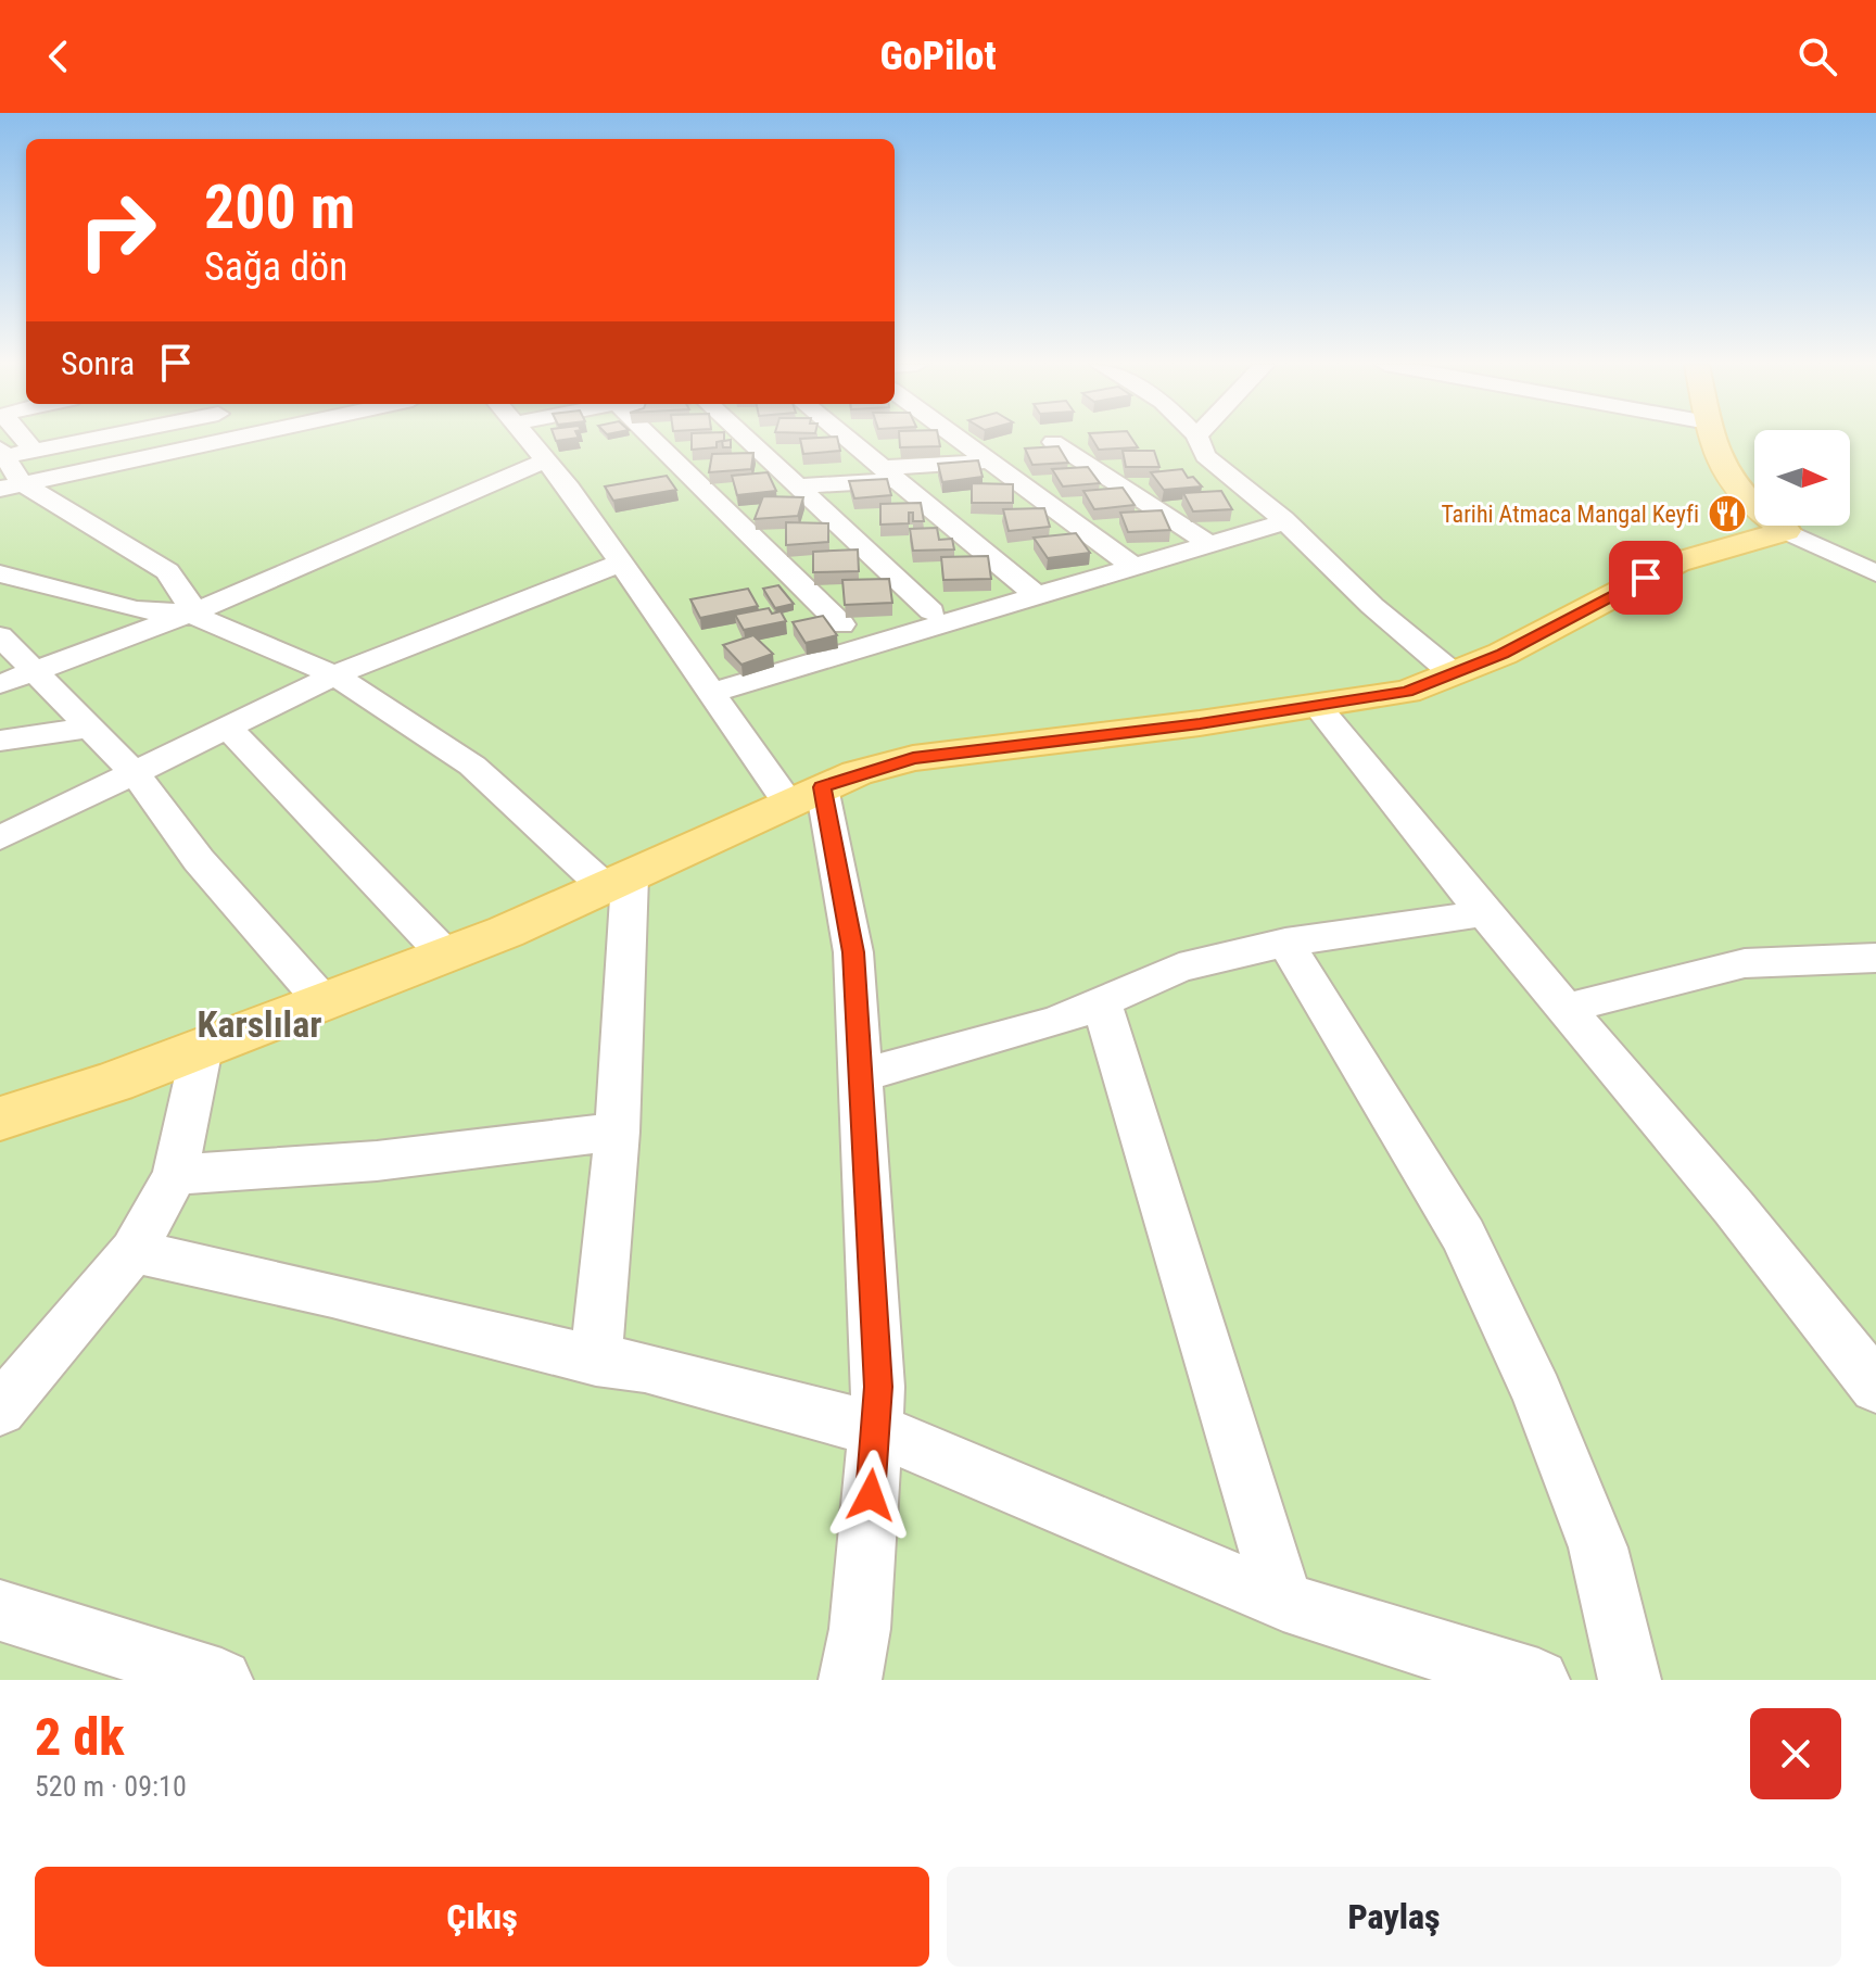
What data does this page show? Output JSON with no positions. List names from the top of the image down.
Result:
{
  "districts": ["Karslılar"],
  "places": {
    "restaurant": ["Tarihi Atmaca Mangal Keyfi"]
  },
  "north": "right",
  "page": {
    "header": "GoPilot",
    "turn": ["200 m", "Sağa dön"],
    "then": "Sonra",
    "heading": ["2 dk", "520 m · 09:10"],
    "buttons": ["Çıkış", "Paylaş"]
  }
}
